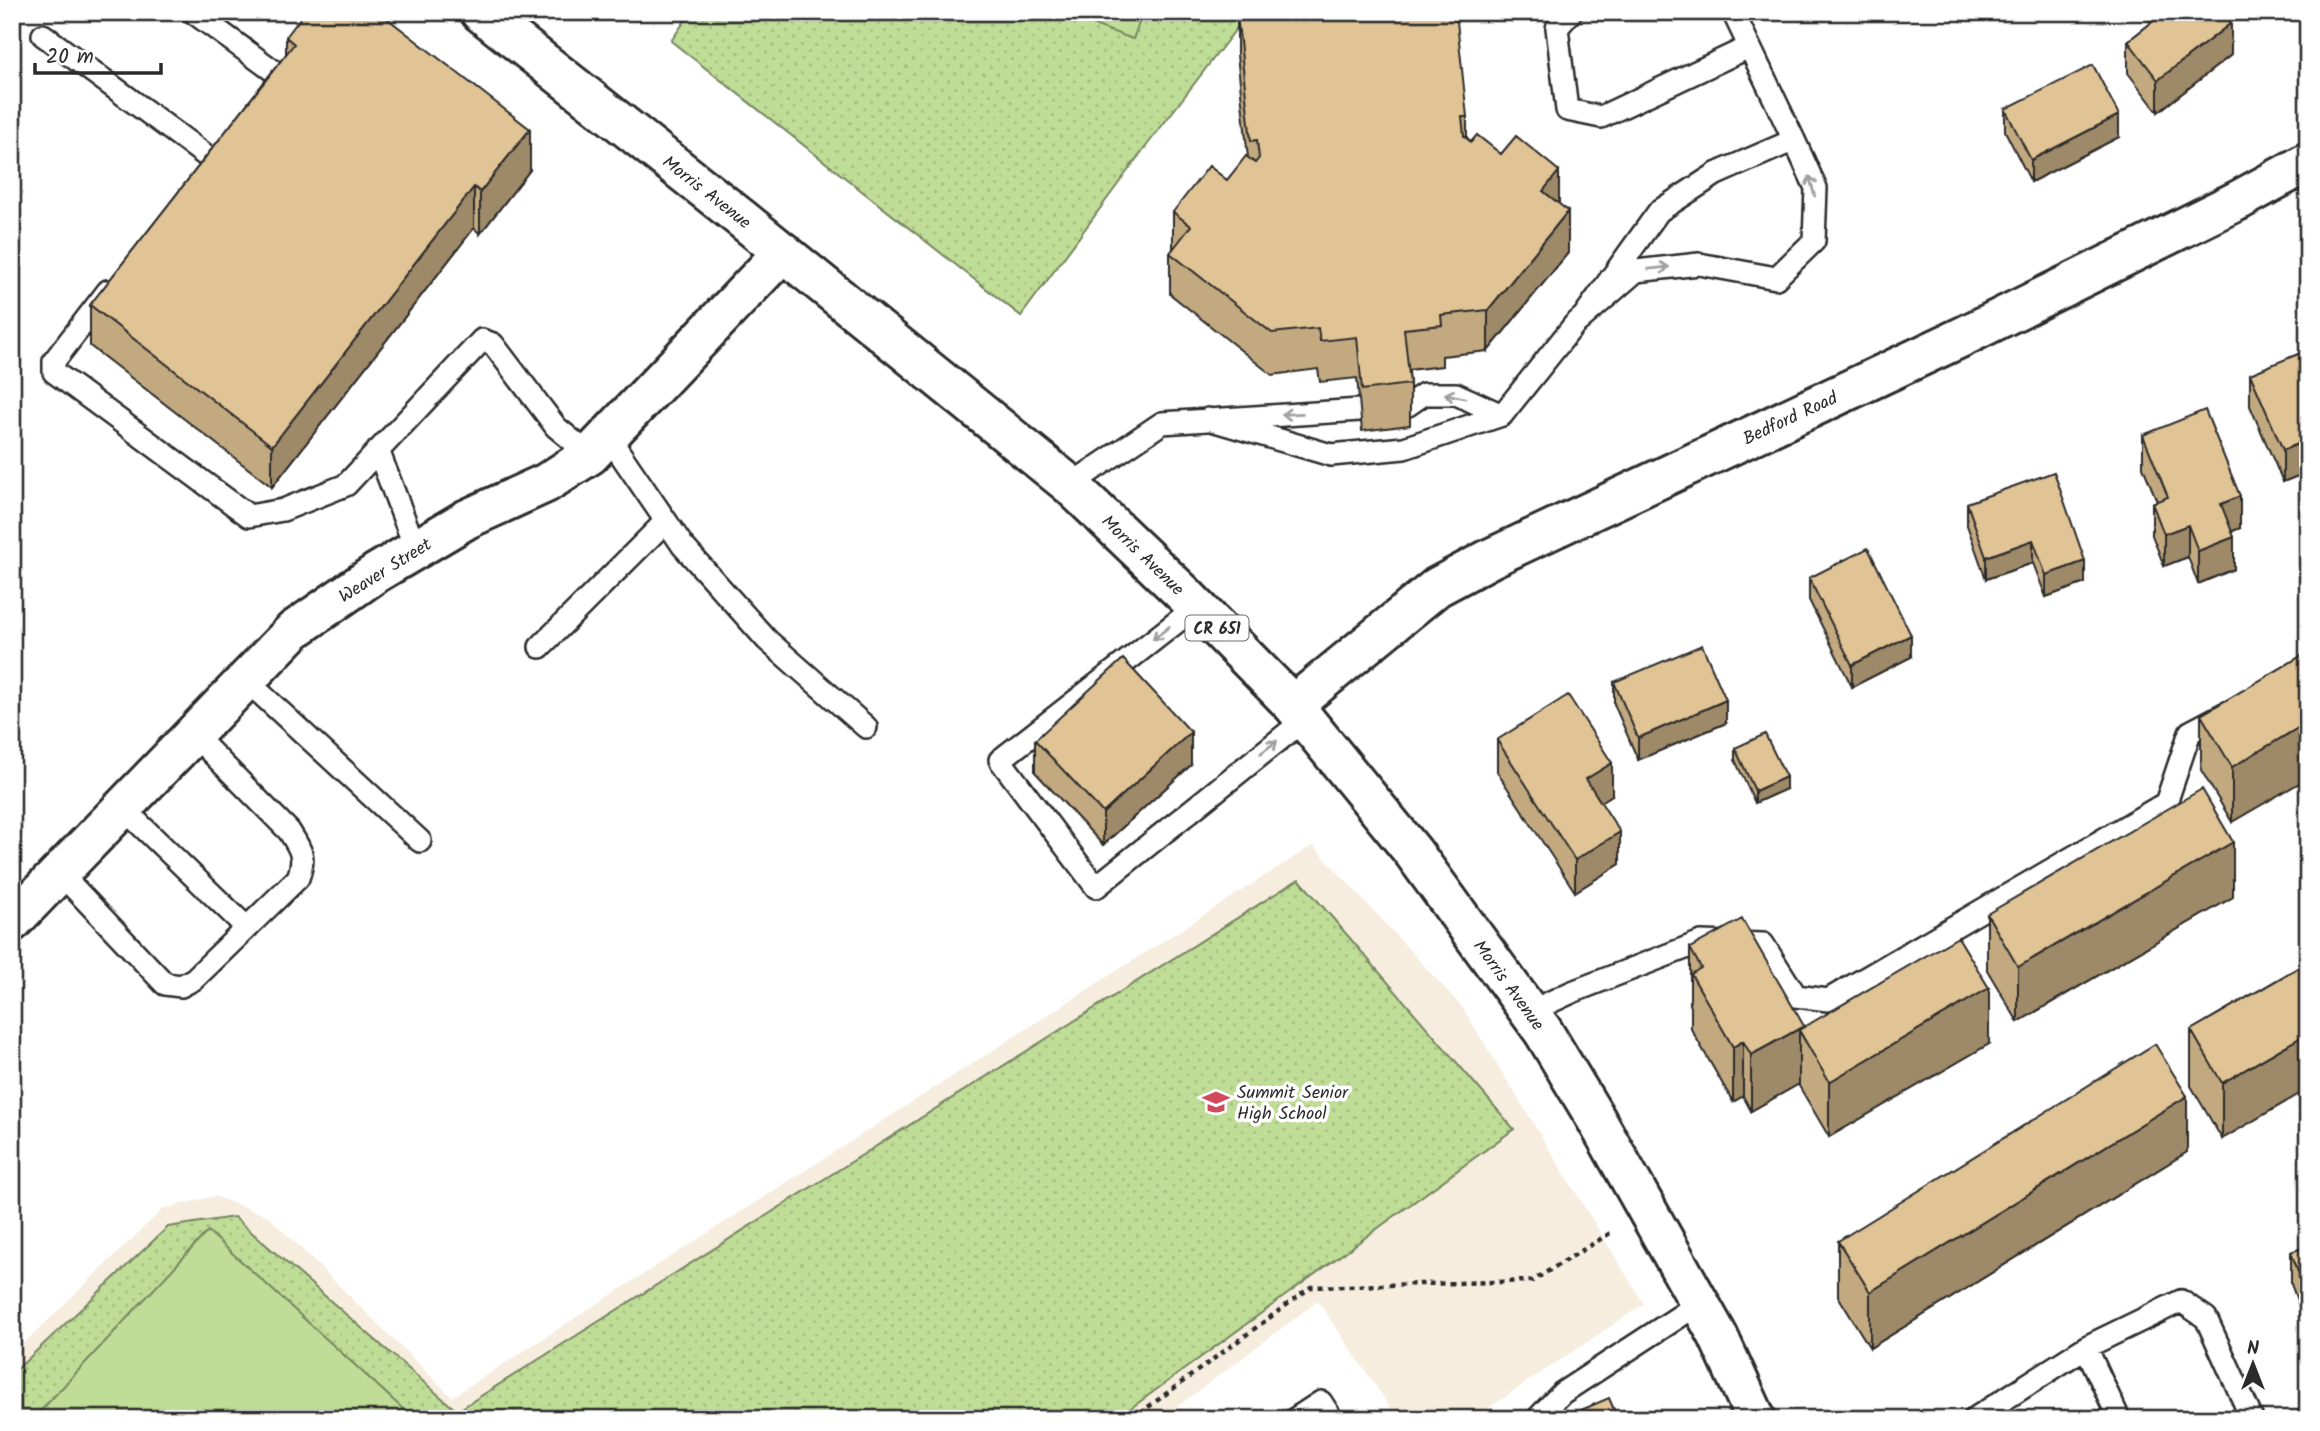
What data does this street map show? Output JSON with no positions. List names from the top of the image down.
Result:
{
  "streets": {
    "street": [
      "Morris Avenue",
      "Bedford Road",
      "Weaver Street",
      "CR 651"
    ]
  },
  "crossings": [
    ["Morris Avenue", "Bedford Road"],
    ["Morris Avenue", "Weaver Street"]
  ],
  "places": {
    "school or university": ["Summit Senior High School"]
  },
  "scale_bar": "20 m",
  "north": "top"
}
